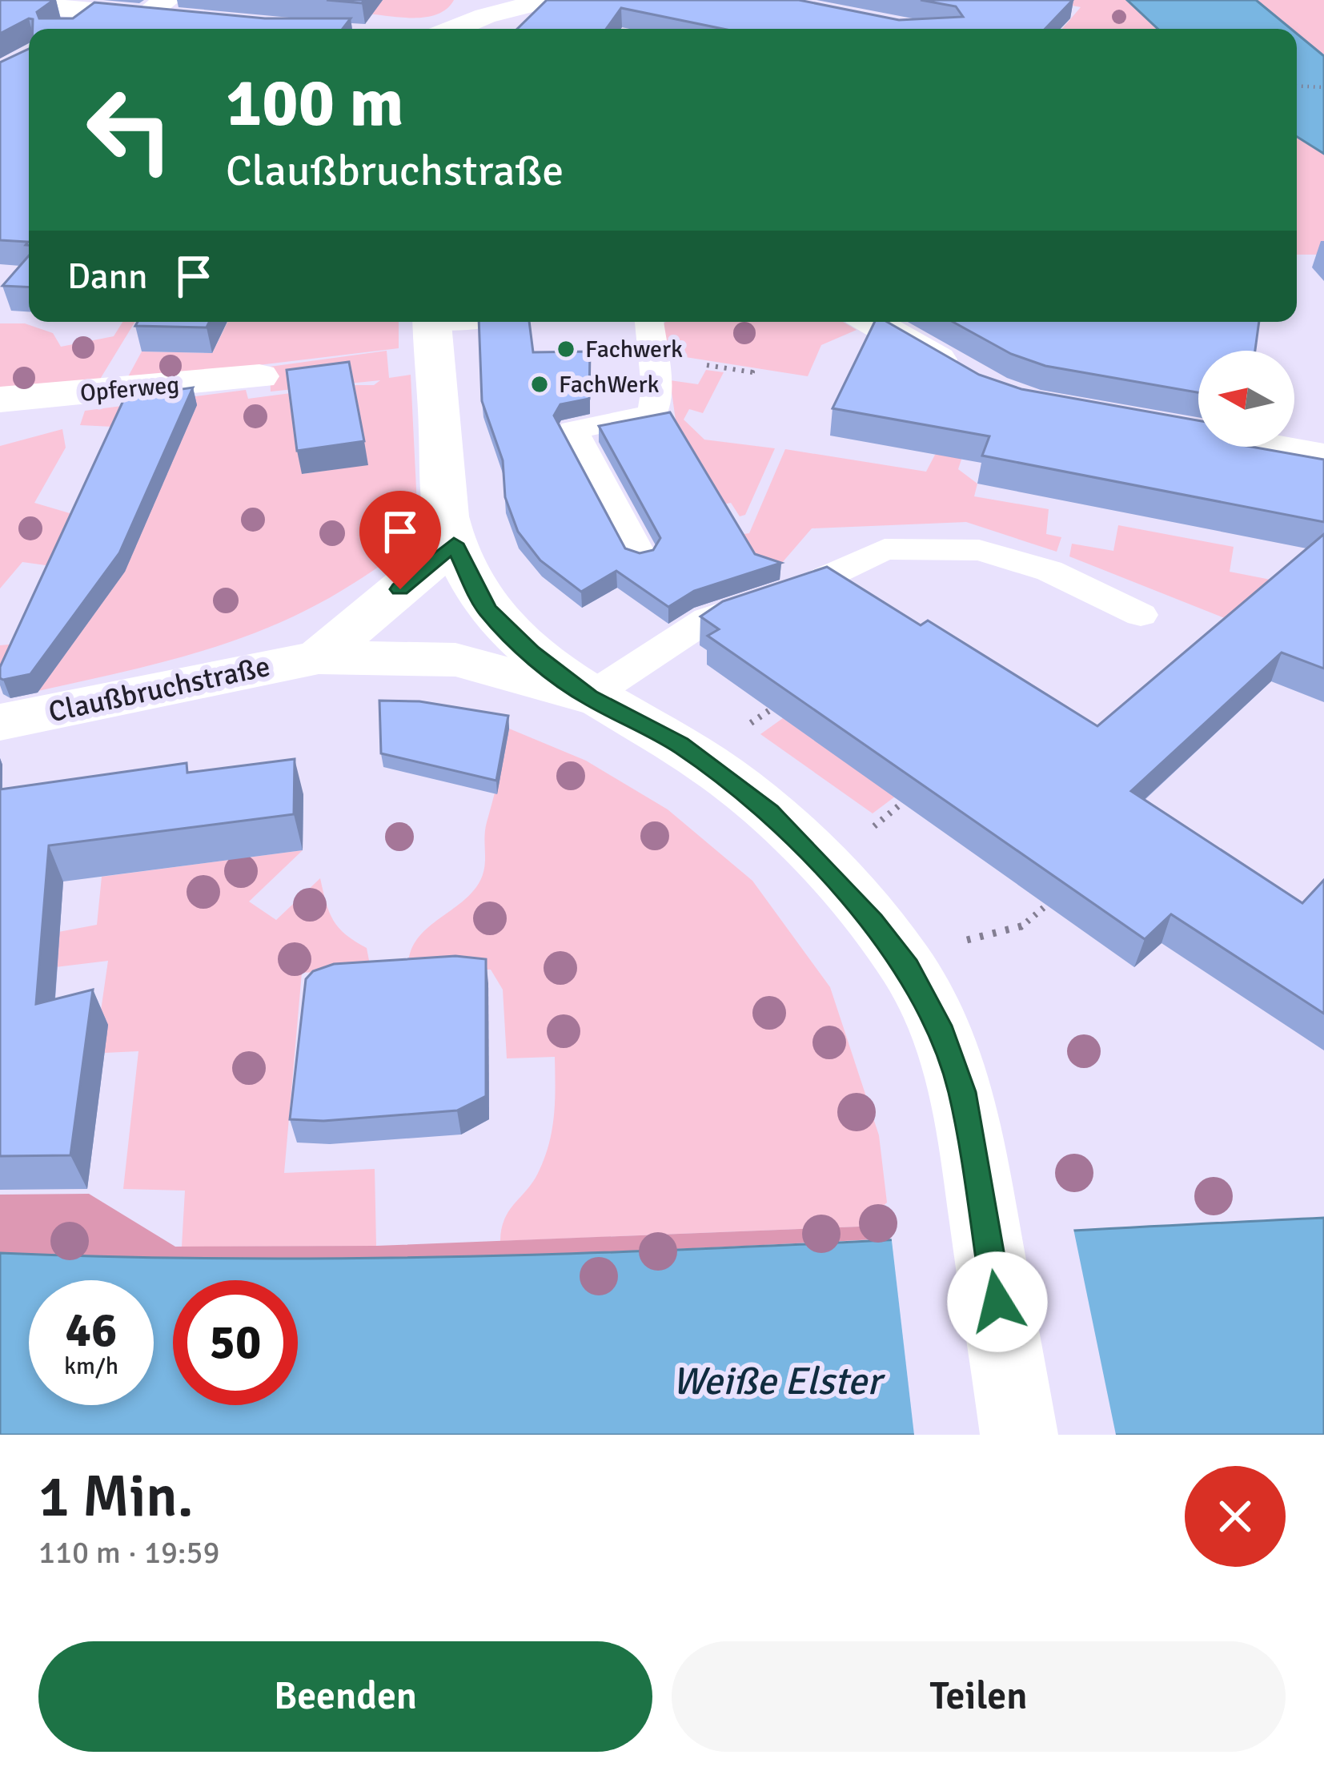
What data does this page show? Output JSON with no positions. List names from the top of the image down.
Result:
{
  "streets": {
    "street": ["Opferweg", "Claußbruchstraße"]
  },
  "water": ["Weiße Elster"],
  "places": ["Fachwerk", "FachWerk"],
  "north": "left",
  "page": {
    "turn": ["100 m", "Claußbruchstraße"],
    "then": "Dann",
    "speed": "46 km/h",
    "limit": "50",
    "heading": ["1 Min.", "110 m · 19:59"],
    "buttons": ["Beenden", "Teilen"]
  }
}
